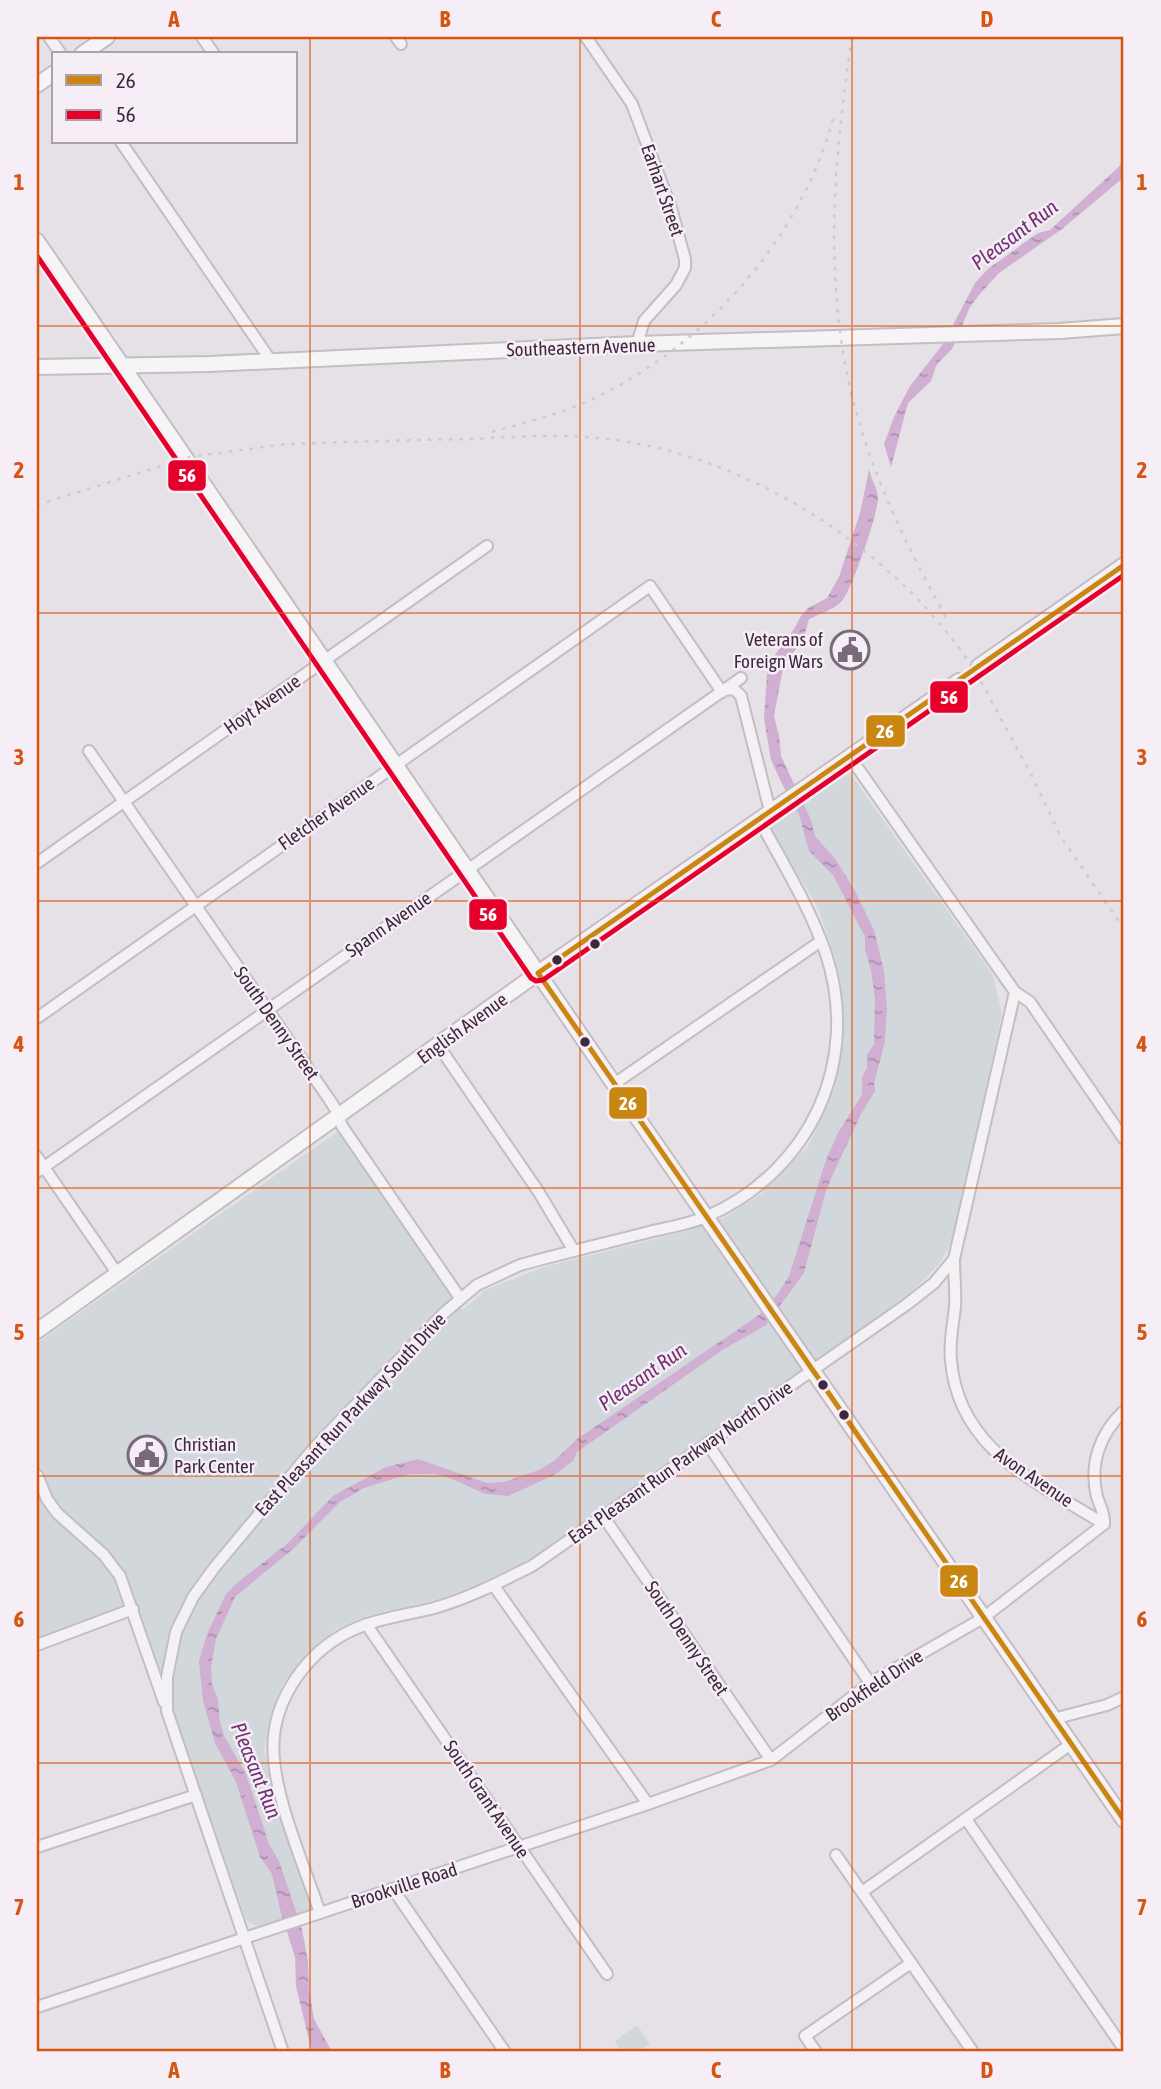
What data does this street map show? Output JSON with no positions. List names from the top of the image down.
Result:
{
  "streets": {
    "main road": ["Southeastern Avenue", "English Avenue"],
    "street": [
      "Earhart Street",
      "Hoyt Avenue",
      "Fletcher Avenue",
      "Spann Avenue",
      "South Denny Street",
      "East Pleasant Run Parkway South Drive",
      "East Pleasant Run Parkway North Drive",
      "Avon Avenue",
      "Brookfield Drive",
      "South Grant Avenue",
      "Brookville Road"
    ]
  },
  "crossings": [
    ["Earhart Street", "Southeastern Avenue"],
    ["Hoyt Avenue", "South Denny Street"],
    ["Fletcher Avenue", "Spann Avenue"],
    ["Fletcher Avenue", "South Denny Street"],
    ["Spann Avenue", "South Denny Street"],
    ["South Denny Street", "English Avenue"],
    ["South Denny Street", "East Pleasant Run Parkway South Drive"],
    ["South Denny Street", "East Pleasant Run Parkway North Drive"],
    ["South Denny Street", "Brookfield Drive"],
    ["South Denny Street", "Brookville Road"],
    ["English Avenue", "East Pleasant Run Parkway South Drive"],
    ["East Pleasant Run Parkway South Drive", "Brookville Road"],
    ["East Pleasant Run Parkway North Drive", "Avon Avenue"],
    ["East Pleasant Run Parkway North Drive", "South Grant Avenue"],
    ["East Pleasant Run Parkway North Drive", "Brookville Road"],
    ["Avon Avenue", "Brookfield Drive"],
    ["Brookfield Drive", "Brookville Road"],
    ["South Grant Avenue", "Brookville Road"]
  ],
  "water": ["Pleasant Run"],
  "places": {
    "public building": ["Veterans of Foreign Wars", "Christian Park Center"]
  },
  "lines": ["transit line 56", "transit line 26"],
  "legend": ["26", "56"],
  "grid": {
    "columns": [
      "A",
      "B",
      "C",
      "D"
    ],
    "rows": [
      "1",
      "2",
      "3",
      "4",
      "5",
      "6",
      "7"
    ]
  }
}
